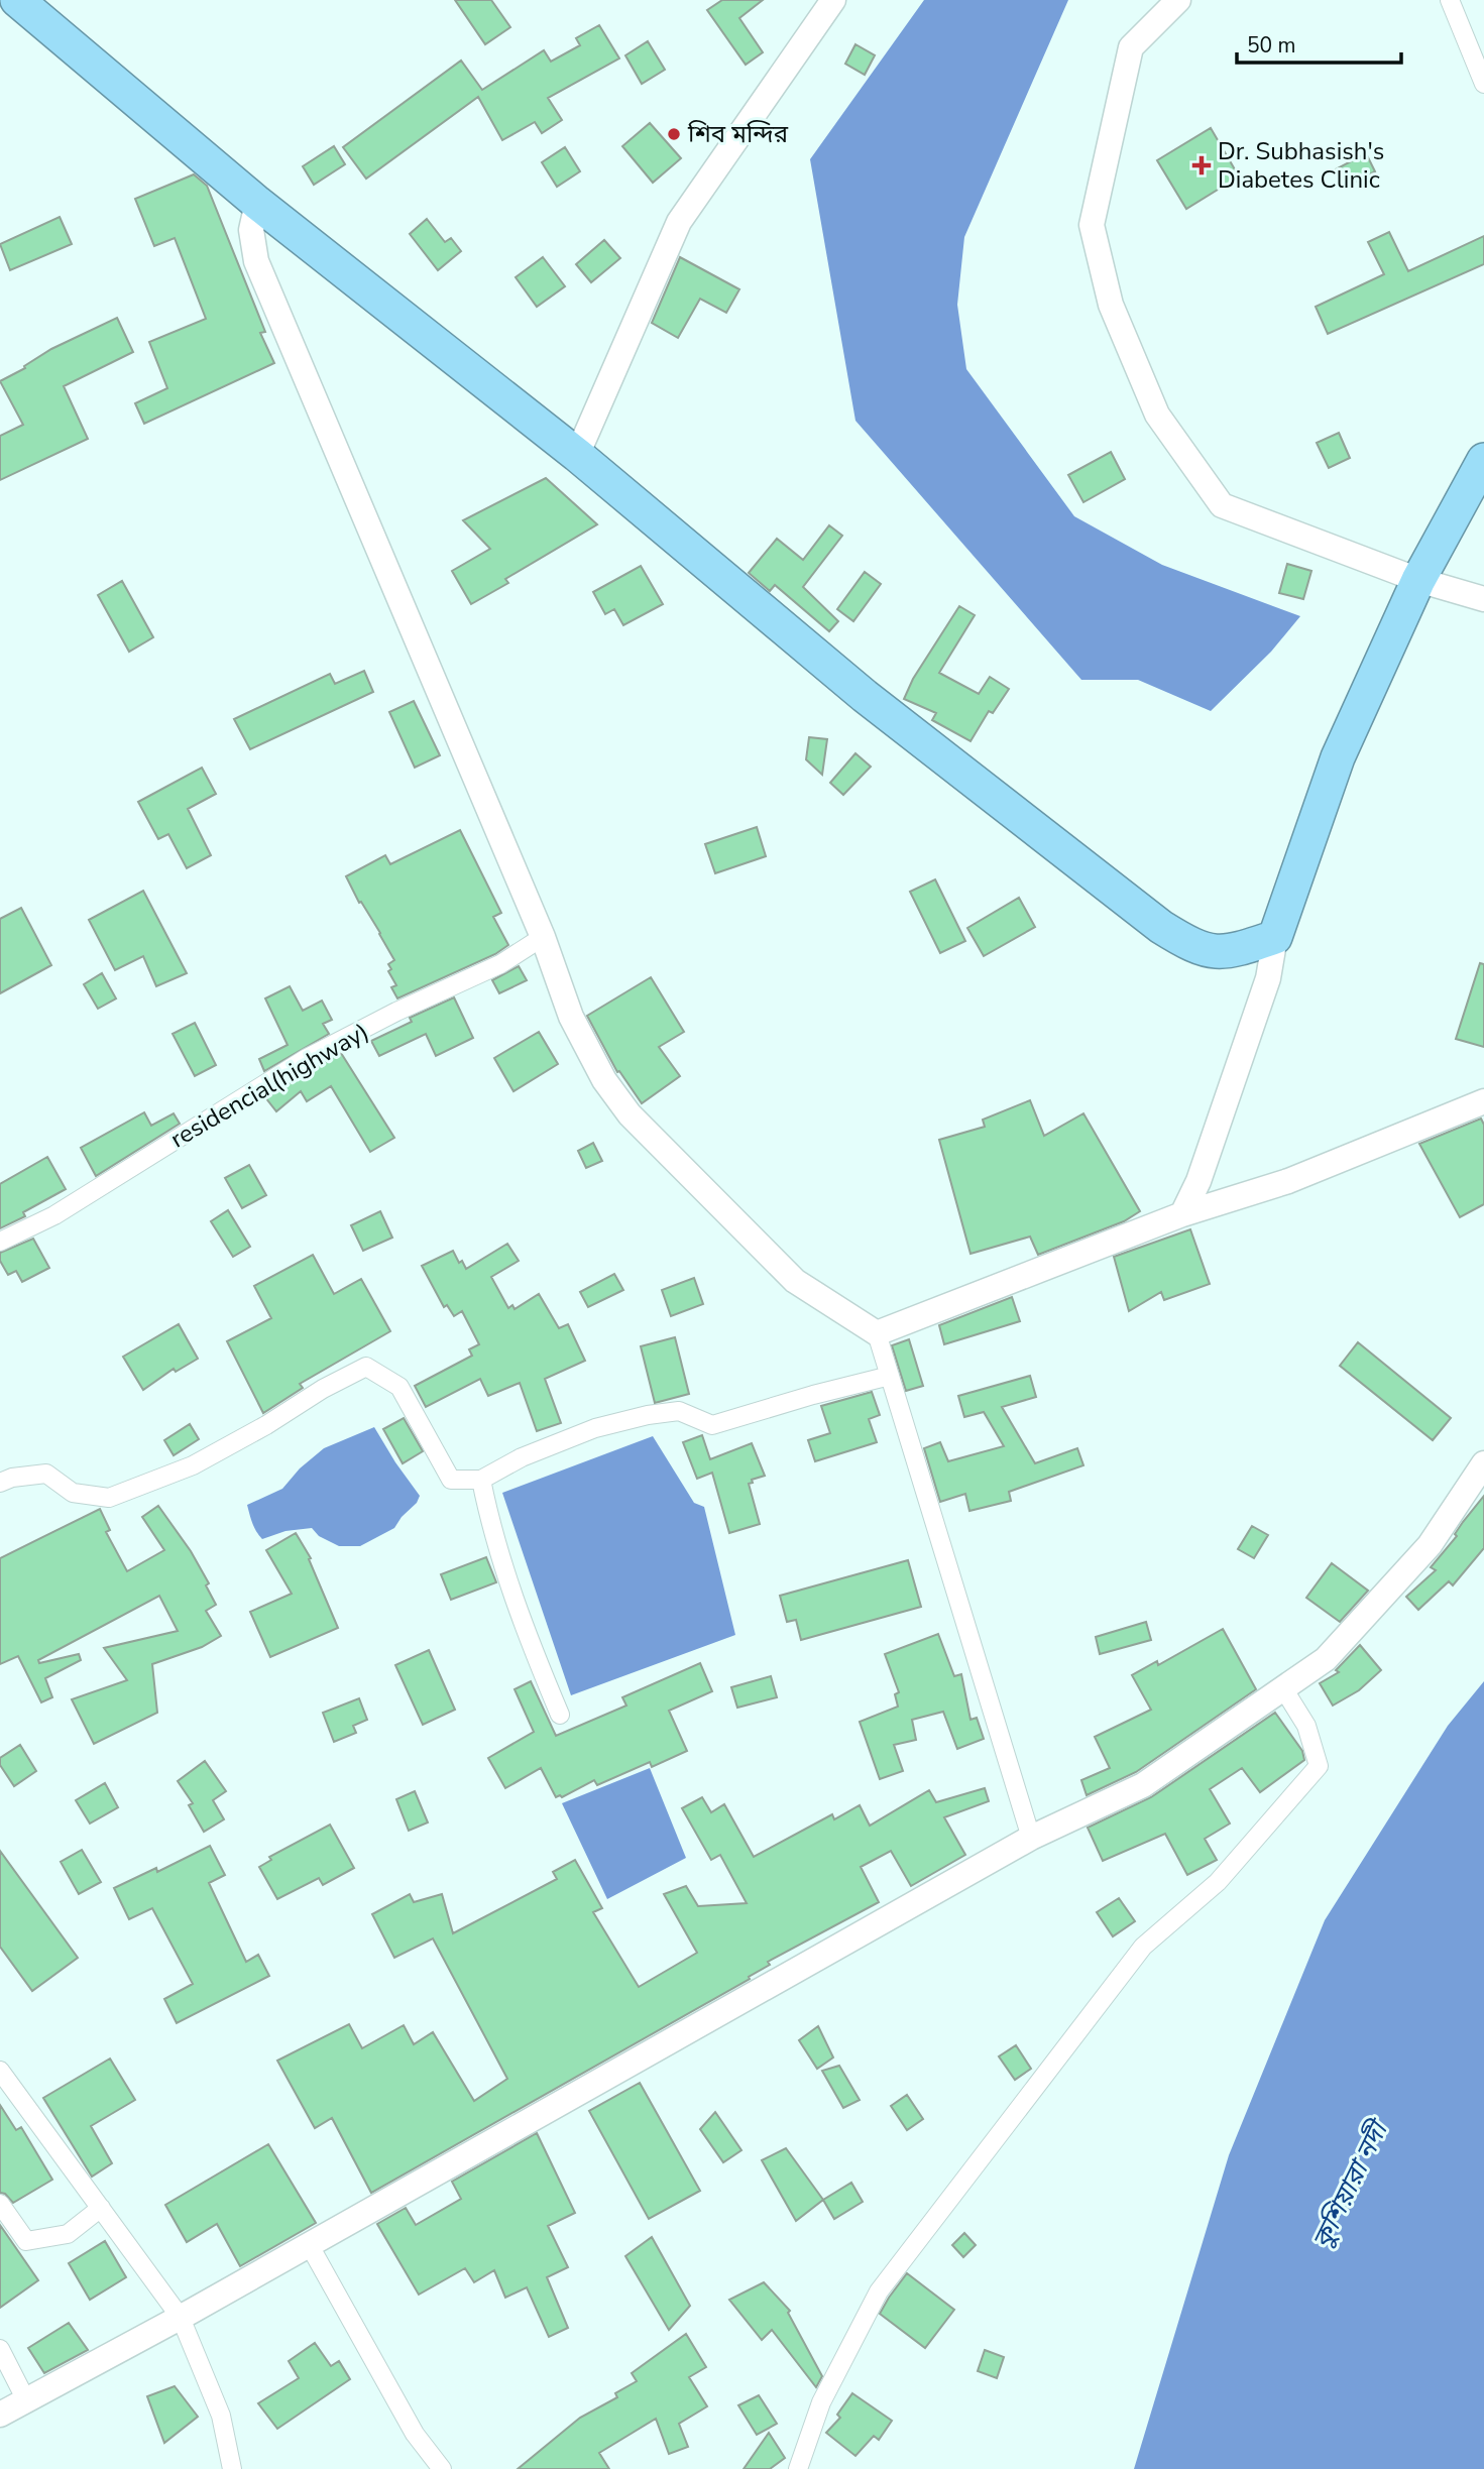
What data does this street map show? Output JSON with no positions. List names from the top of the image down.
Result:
{
  "streets": {
    "street": ["residencial(highway)"]
  },
  "water": ["কুশিয়ারা নদী"],
  "places": {
    "other": ["শিব মন্দির"],
    "health": ["Dr. Subhasish's Diabetes Clinic"]
  },
  "scale_bar": "50 m"
}
